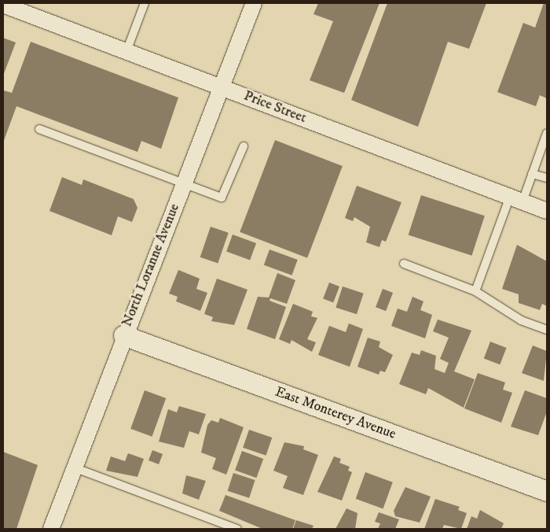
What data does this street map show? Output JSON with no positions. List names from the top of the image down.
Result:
{
  "streets": {
    "street": ["Price Street", "North Loranne Avenue", "East Monterey Avenue"]
  },
  "crossings": [
    ["Price Street", "North Loranne Avenue"],
    ["North Loranne Avenue", "East Monterey Avenue"]
  ]
}
